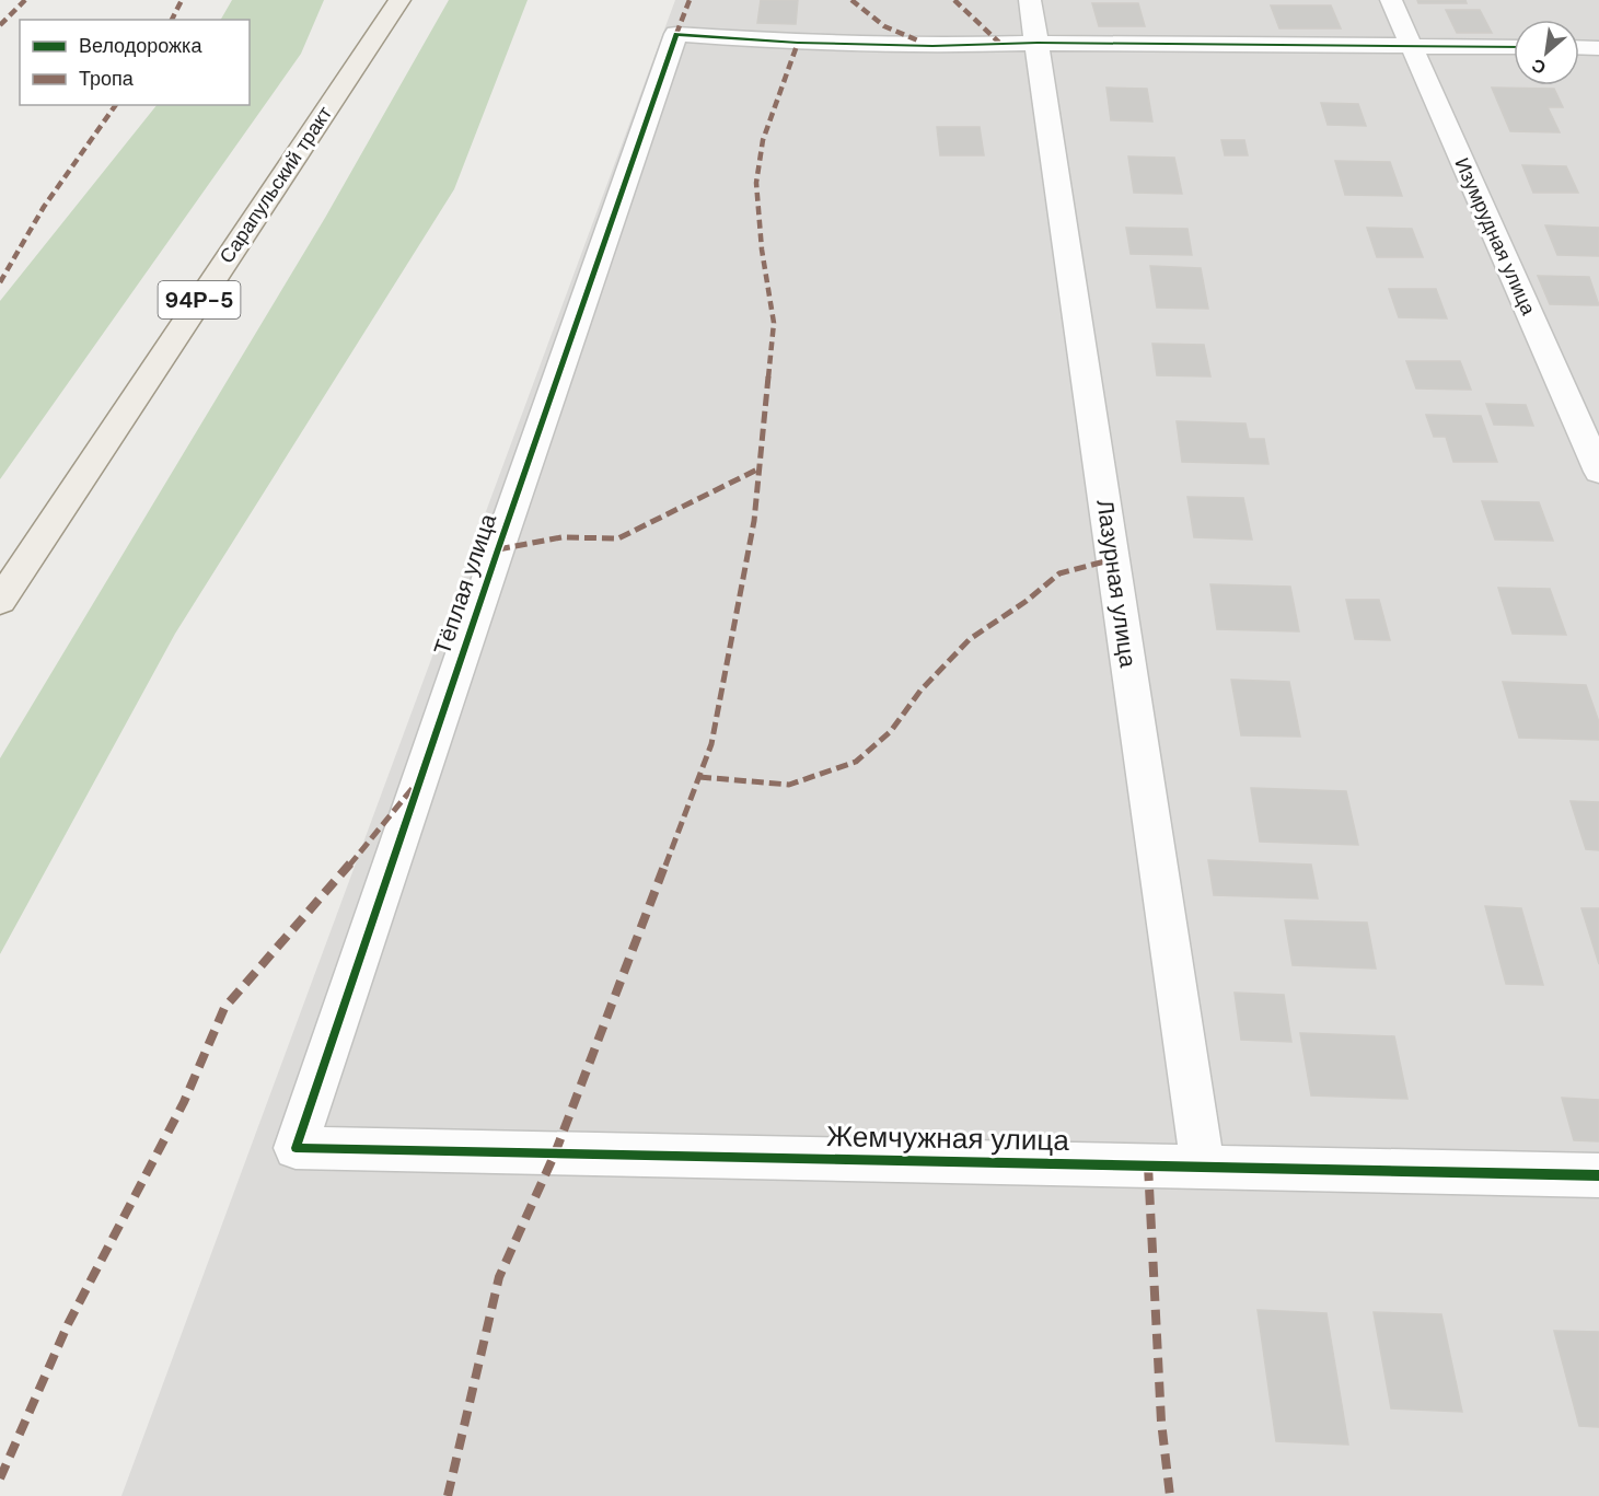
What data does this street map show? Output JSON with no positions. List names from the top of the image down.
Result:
{
  "streets": {
    "main road": ["Сарапульский тракт", "94Р-5"],
    "street": [
      "Изумрудная улица",
      "Лазурная улица",
      "Тёплая улица",
      "Жемчужная улица"
    ]
  },
  "crossings": [
    ["Лазурная улица", "Тёплая улица"],
    ["Лазурная улица", "Жемчужная улица"],
    ["Тёплая улица", "Жемчужная улица"]
  ],
  "legend": ["Велодорожка", "Тропа"],
  "north": "bottom left"
}
